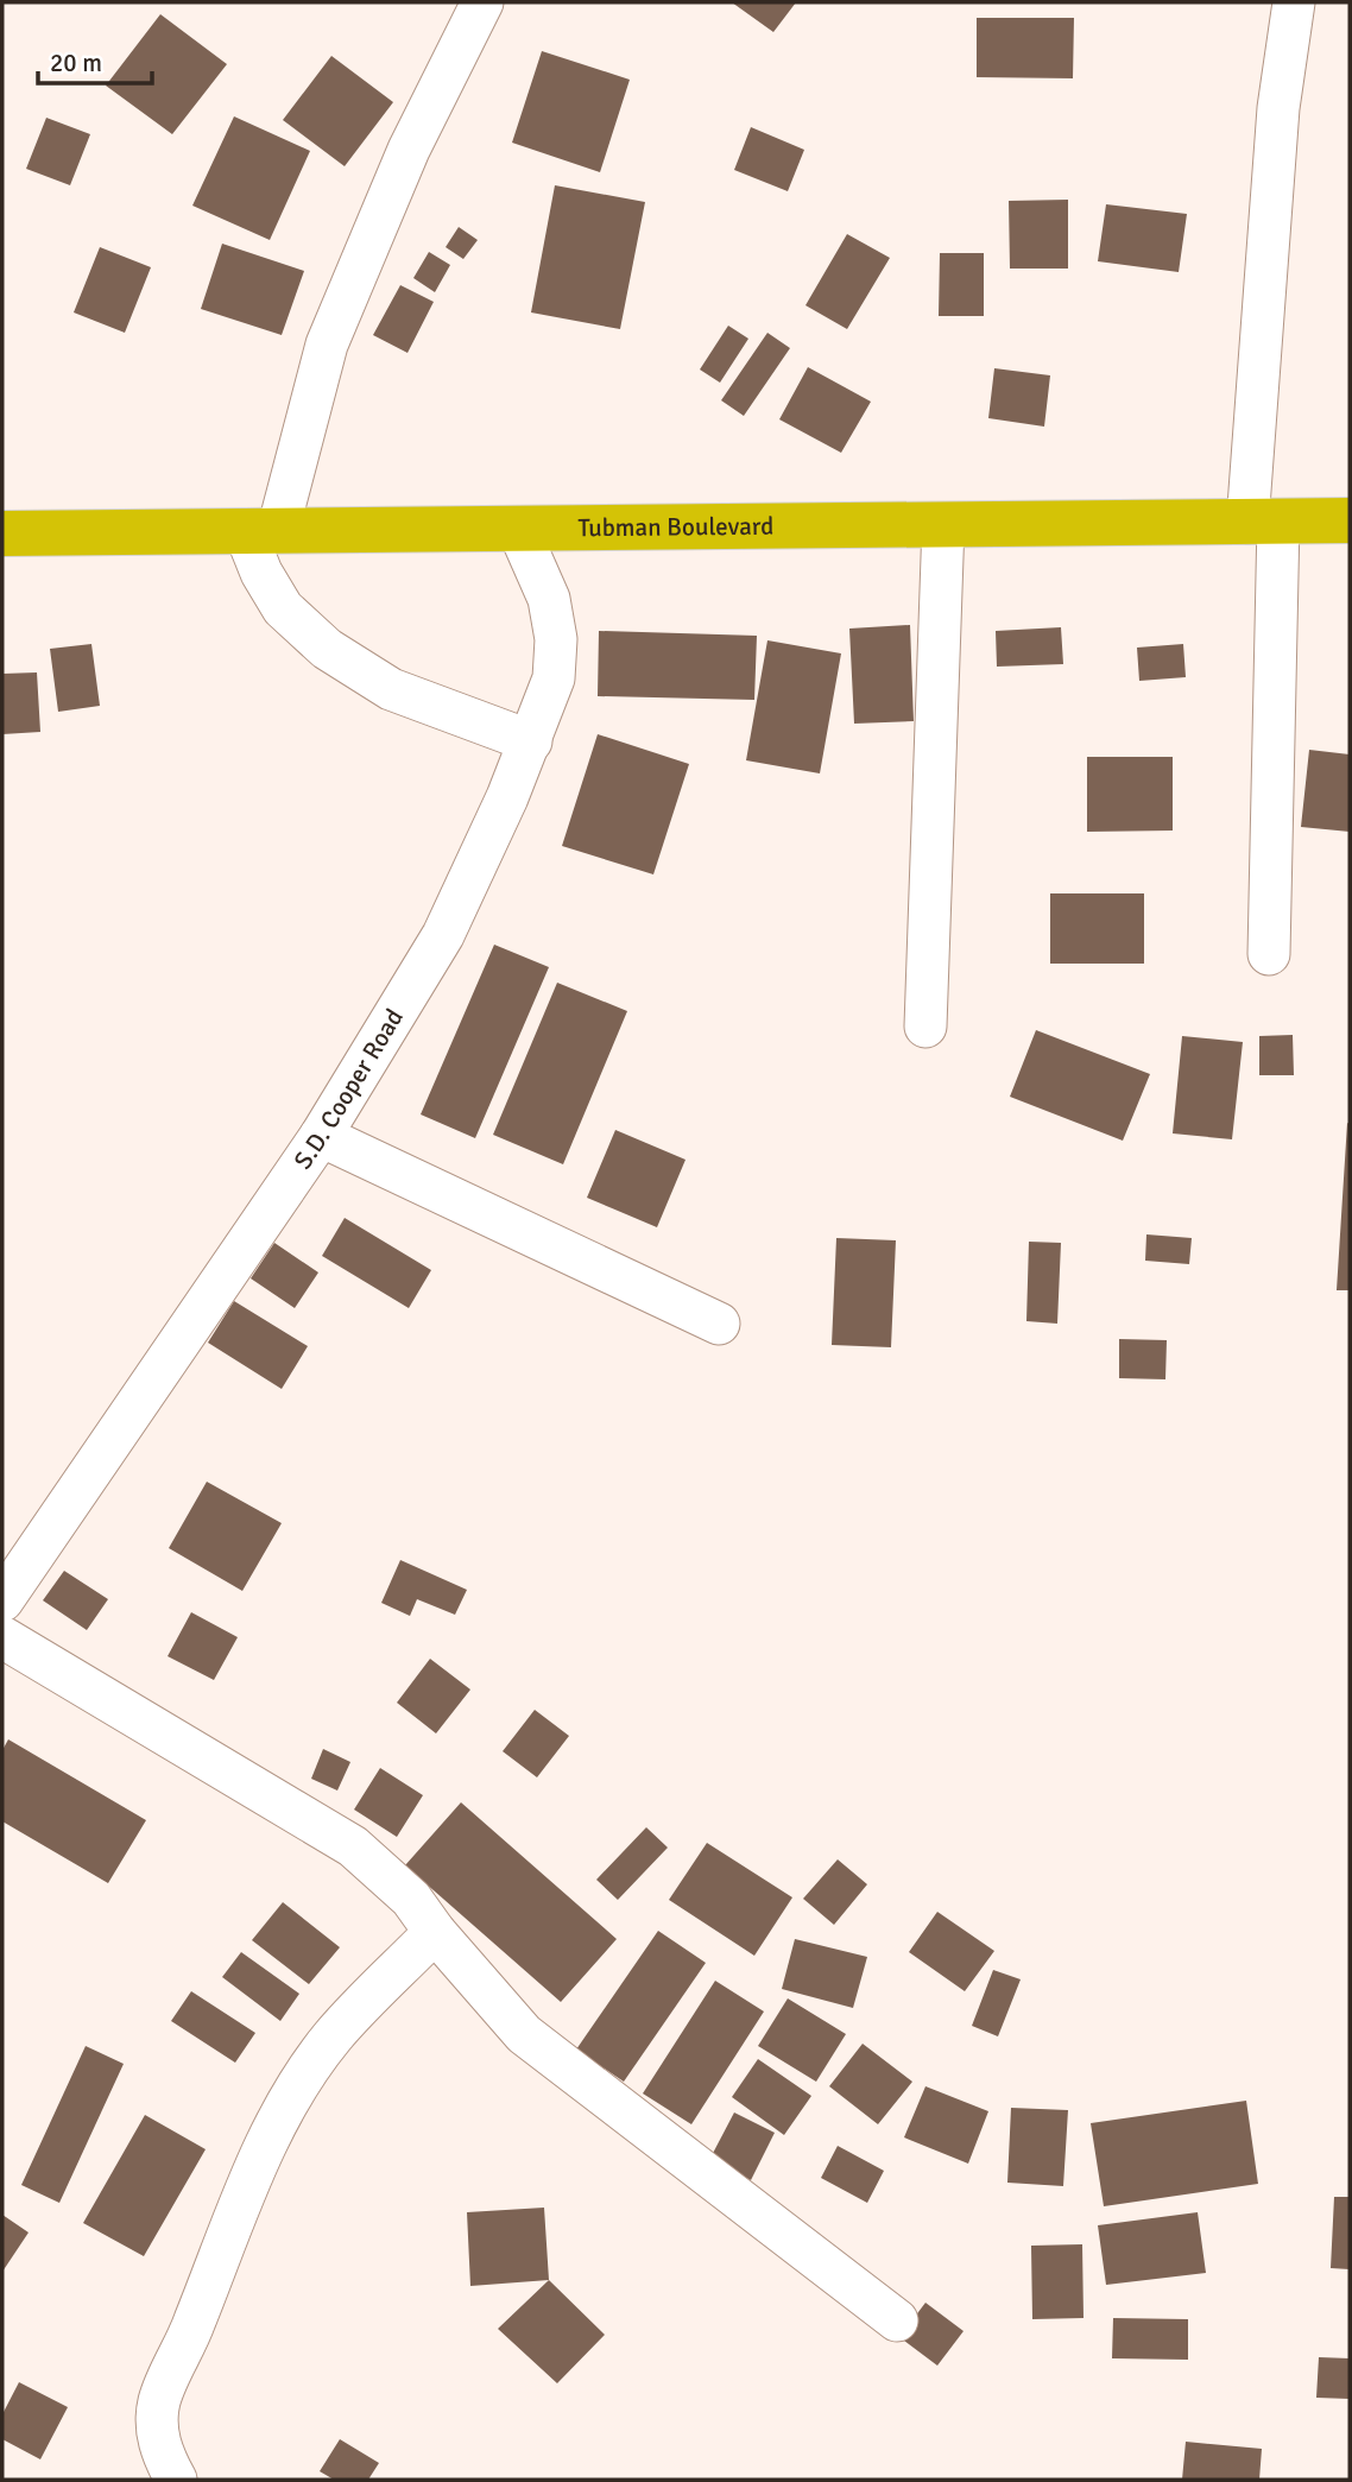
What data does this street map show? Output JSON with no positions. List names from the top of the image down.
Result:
{
  "streets": {
    "highway": ["Tubman Boulevard"],
    "street": ["S.D. Cooper Road"]
  },
  "crossings": [
    ["Tubman Boulevard", "S.D. Cooper Road"]
  ],
  "scale_bar": "20 m"
}
